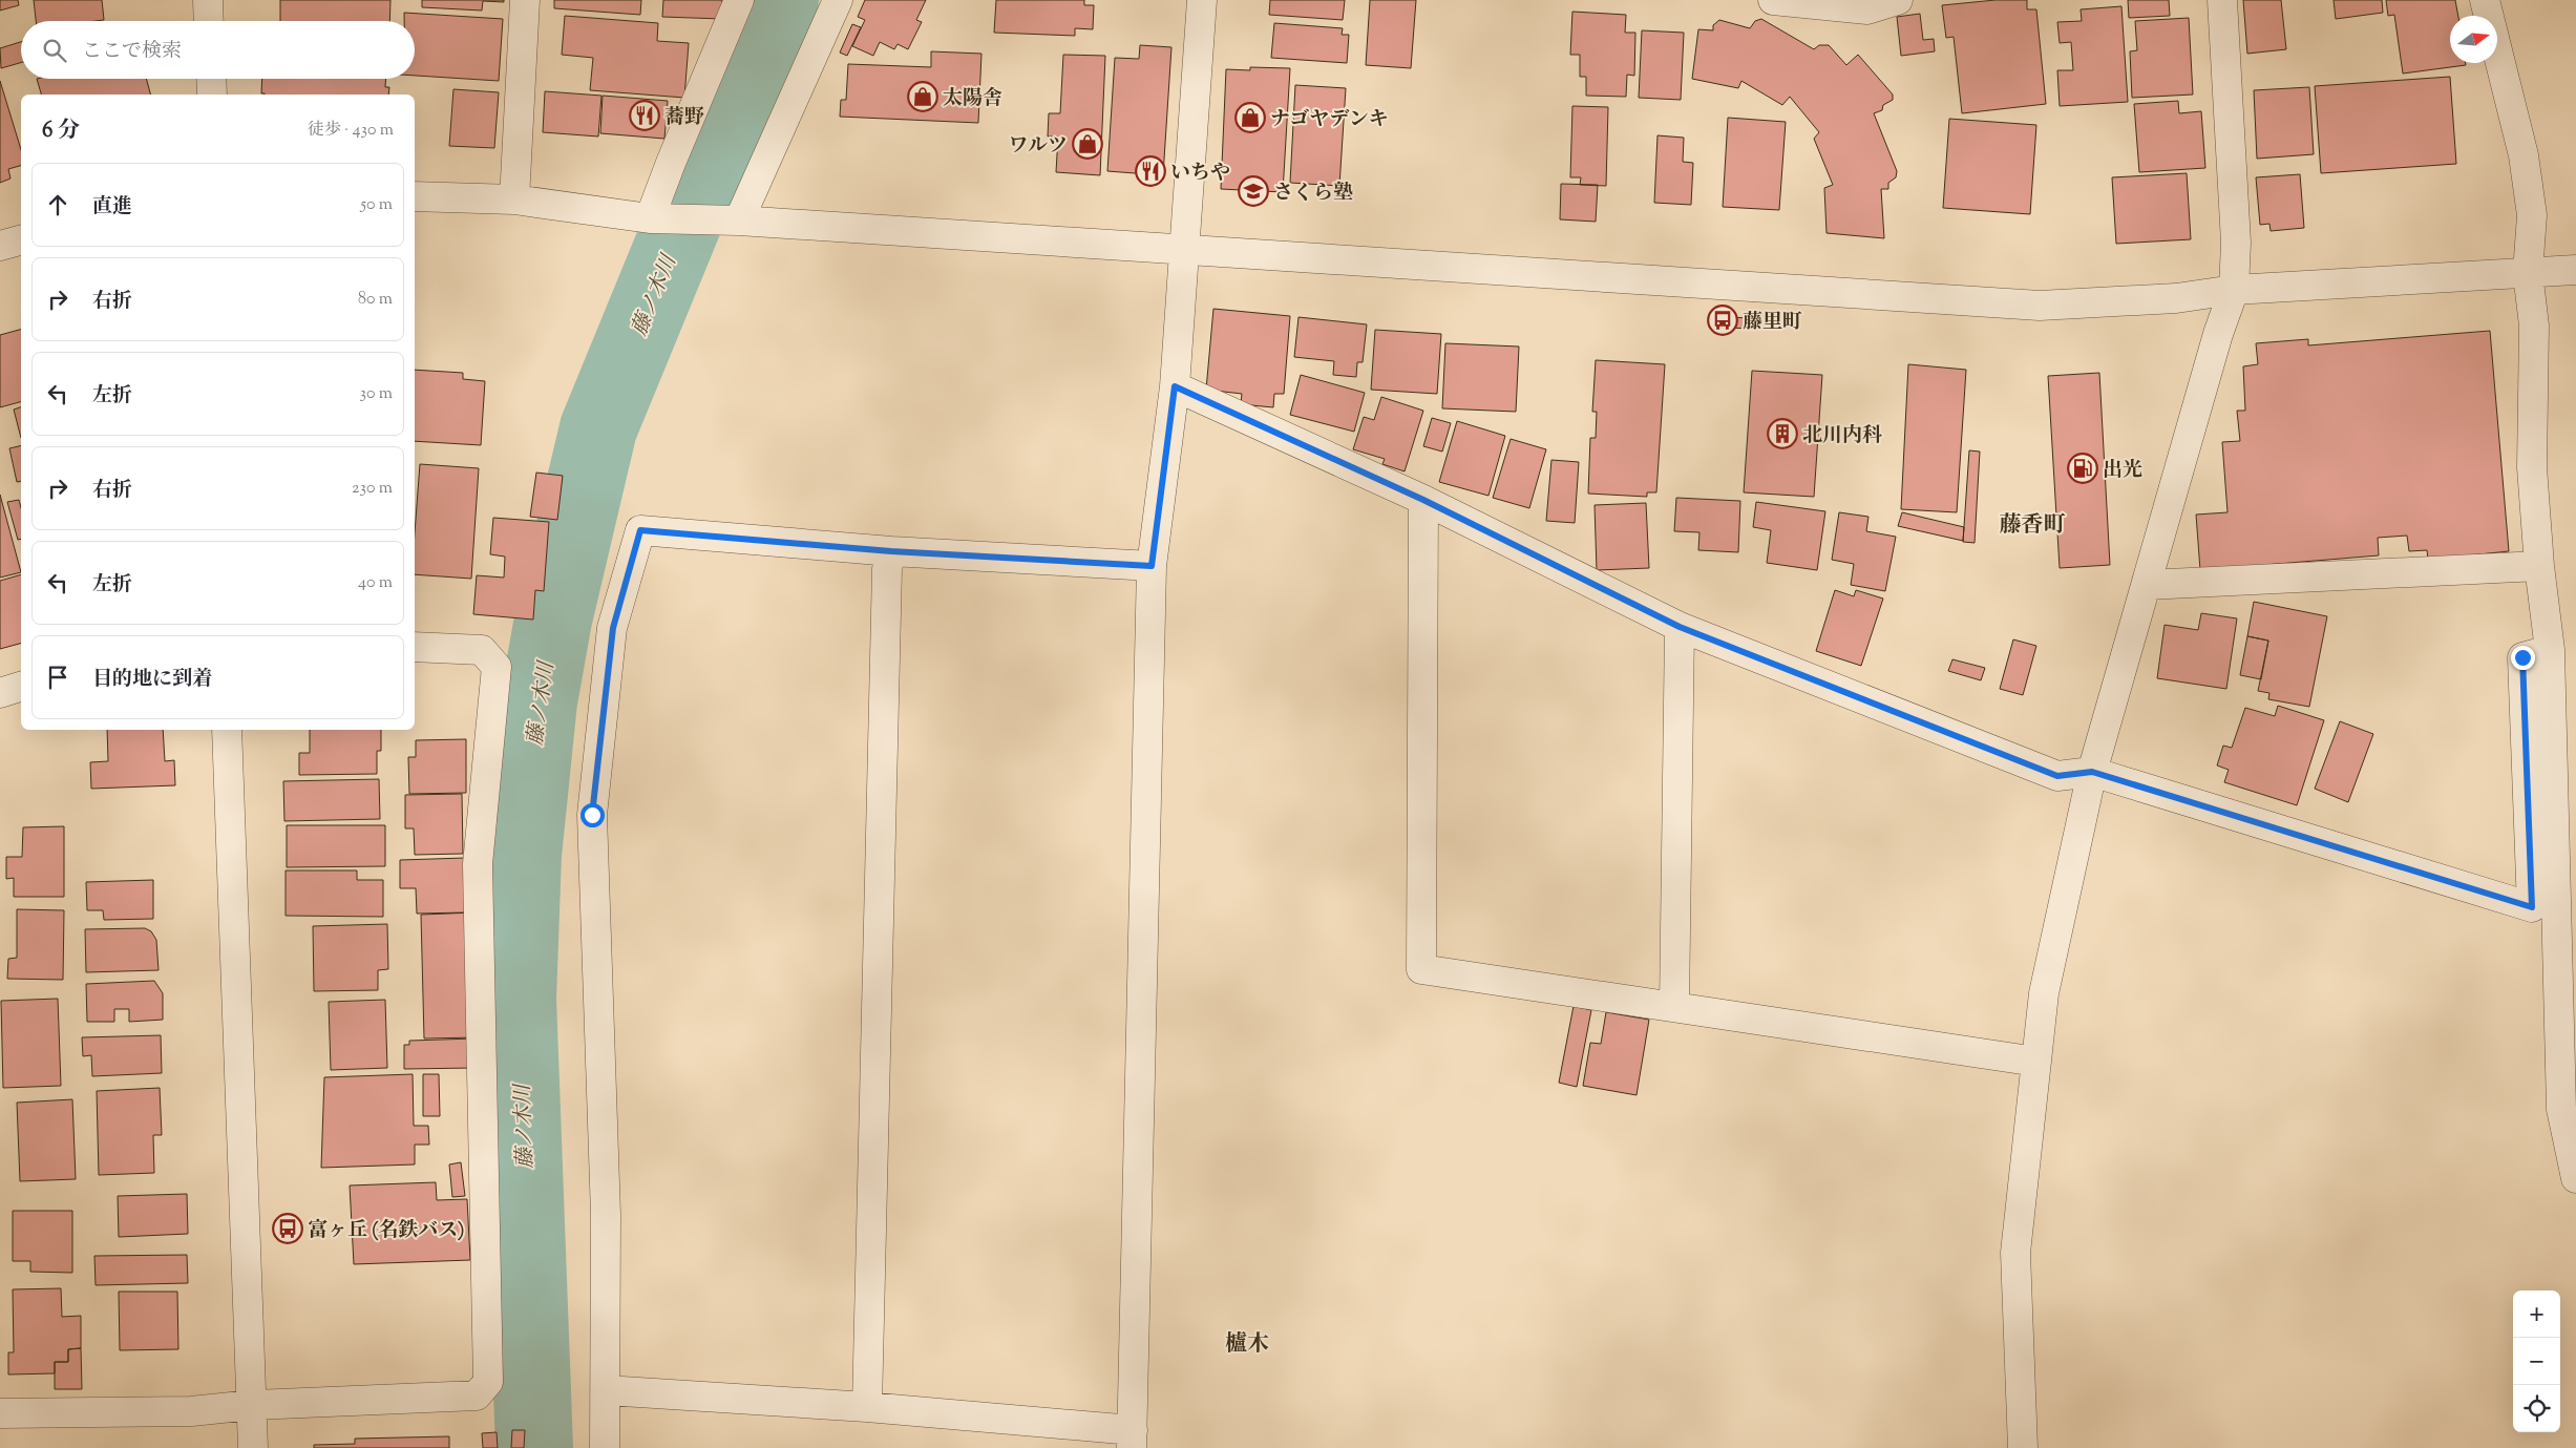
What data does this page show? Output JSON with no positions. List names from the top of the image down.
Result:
{
  "districts": ["藤香町", "櫨木"],
  "water": ["藤ノ木川"],
  "places": {
    "shop": ["太陽舎", "ナゴヤデンキ", "ワルツ"],
    "restaurant": ["蕎野", "いちや"],
    "school or university": ["さくら塾"],
    "bus stop": ["藤里町", "富ヶ丘 (名鉄バス)"],
    "building": ["北川内科"],
    "fuel station": ["出光"]
  },
  "north": "right",
  "page": {
    "search": "ここで検索",
    "heading": ["6 分", "徒歩 · 430 m"],
    "list": [
      ["直進", "50 m"],
      ["右折", "80 m"],
      ["左折", "30 m"],
      ["右折", "230 m"],
      ["左折", "40 m"],
      "目的地に到着"
    ],
    "map_buttons": ["+", "−"]
  }
}
